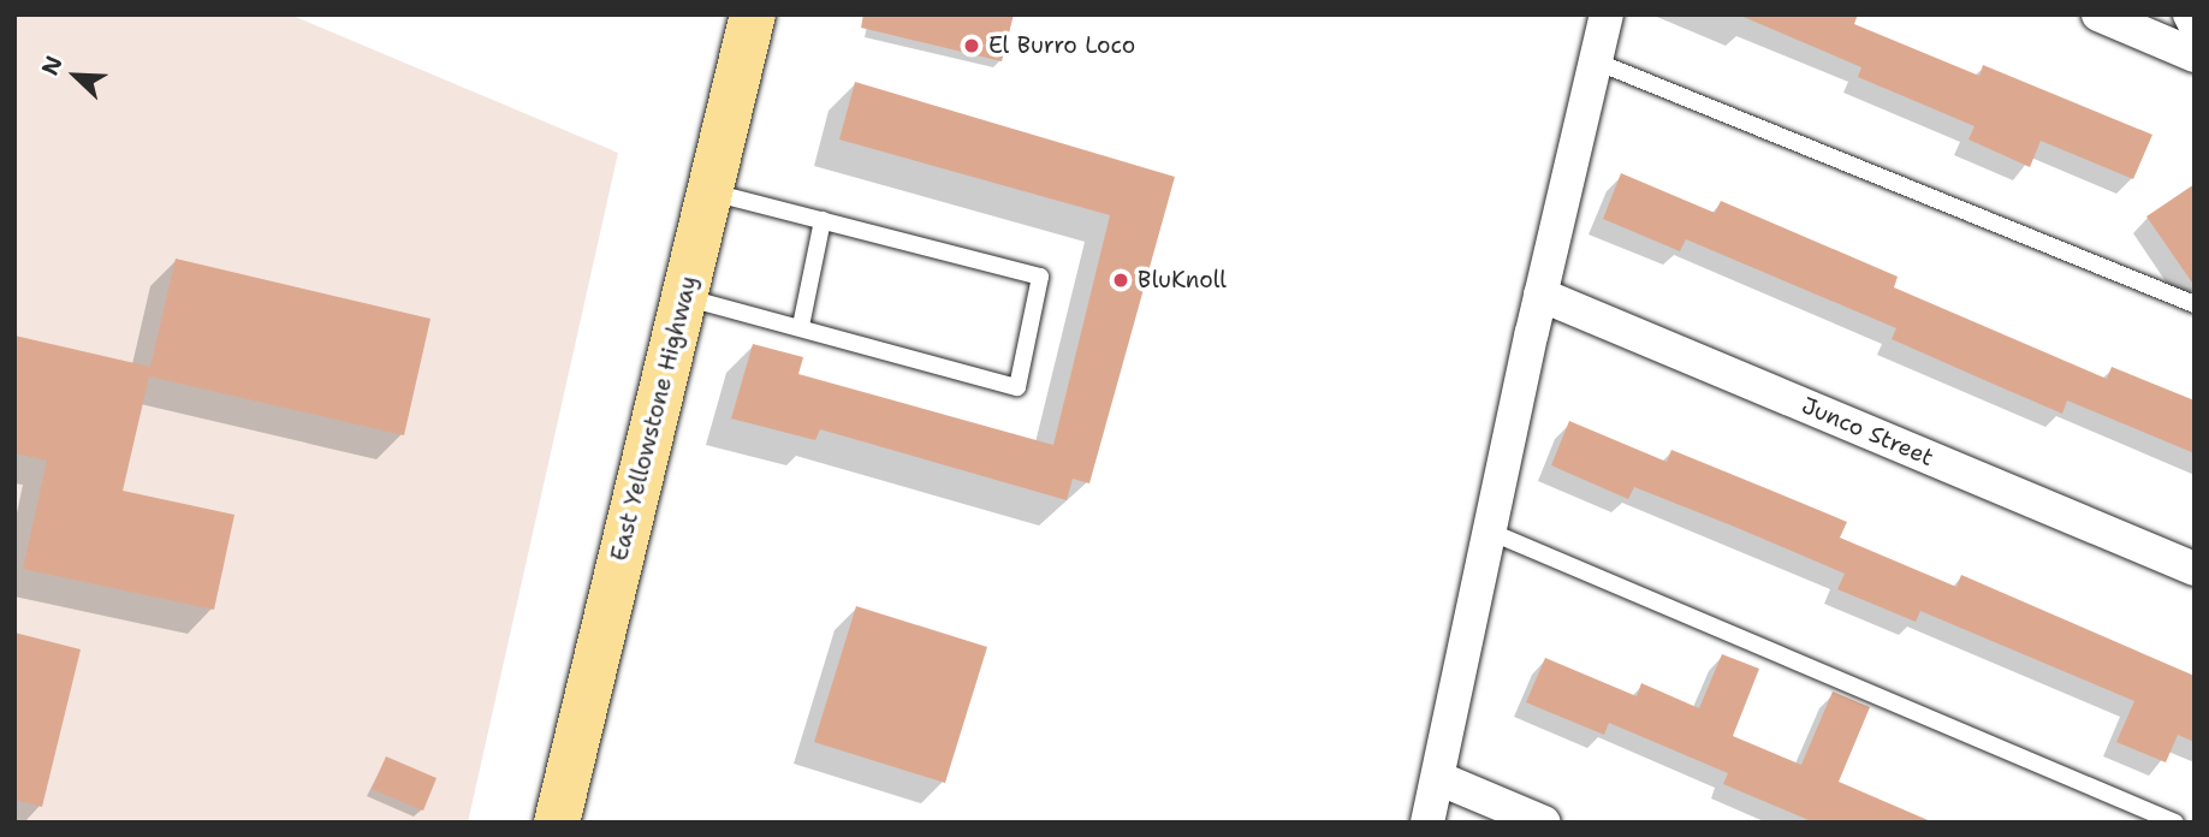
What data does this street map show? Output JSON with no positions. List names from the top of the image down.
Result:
{
  "streets": {
    "main road": ["East Yellowstone Highway"],
    "street": ["Junco Street"]
  },
  "places": ["El Burro Loco", "BluKnoll"],
  "north": "top left"
}
